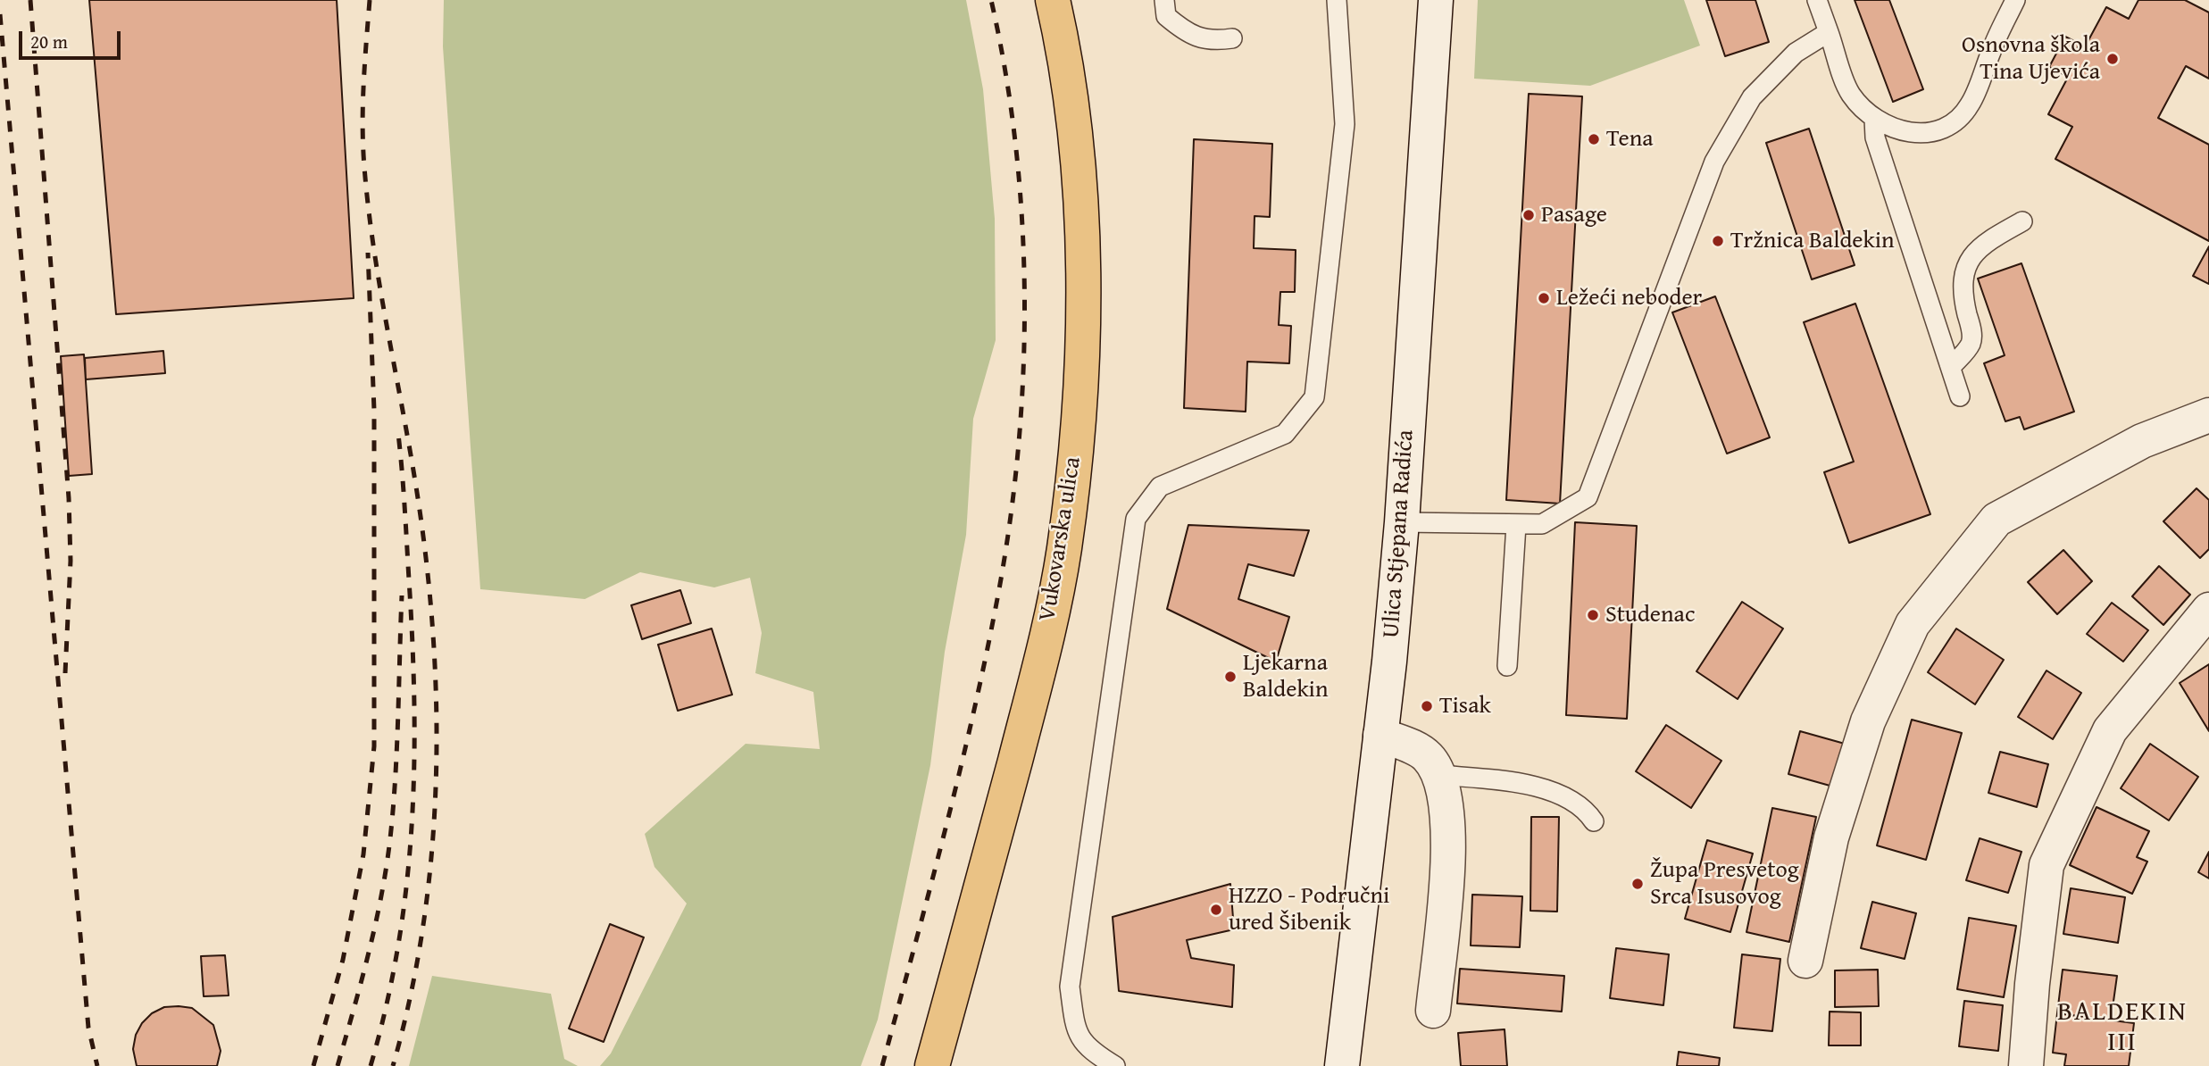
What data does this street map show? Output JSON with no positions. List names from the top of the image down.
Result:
{
  "streets": {
    "main road": ["Vukovarska ulica"],
    "street": ["Ulica Stjepana Radića"]
  },
  "districts": ["BALDEKIN III"],
  "places": [
    "Osnovna škola Tina Ujevića",
    "Tena",
    "Pasage",
    "Tržnica Baldekin",
    "Ležeći neboder",
    "Studenac",
    "Ljekarna Baldekin",
    "Tisak",
    "Župa Presvetog Srca Isusovog",
    "HZZO - Područni ured Šibenik"
  ],
  "scale_bar": "20 m"
}
